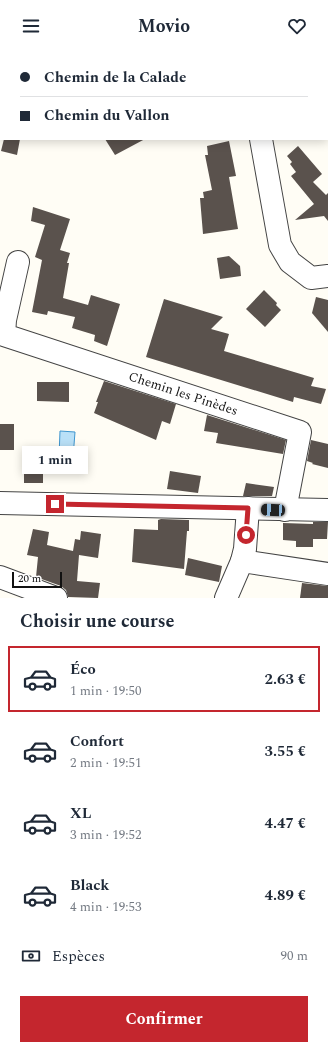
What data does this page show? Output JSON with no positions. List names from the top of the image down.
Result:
{
  "streets": {
    "street": ["Chemin les Pinèdes"]
  },
  "scale_bar": "20 m",
  "page": {
    "header": "Movio",
    "banner": ["Chemin de la Calade", "Chemin du Vallon"],
    "bubble": "1 min",
    "scale": "20 m",
    "heading": "Choisir une course",
    "list": [
      {
        "name": "Éco",
        "note": "1 min · 19:50",
        "value": "2.63 €"
      },
      {
        "name": "Confort",
        "note": "2 min · 19:51",
        "value": "3.55 €"
      },
      {
        "name": "XL",
        "note": "3 min · 19:52",
        "value": "4.47 €"
      },
      {
        "name": "Black",
        "note": "4 min · 19:53",
        "value": "4.89 €"
      }
    ],
    "pay": ["Espèces", "90 m"],
    "buttons": "Confirmer"
  }
}
